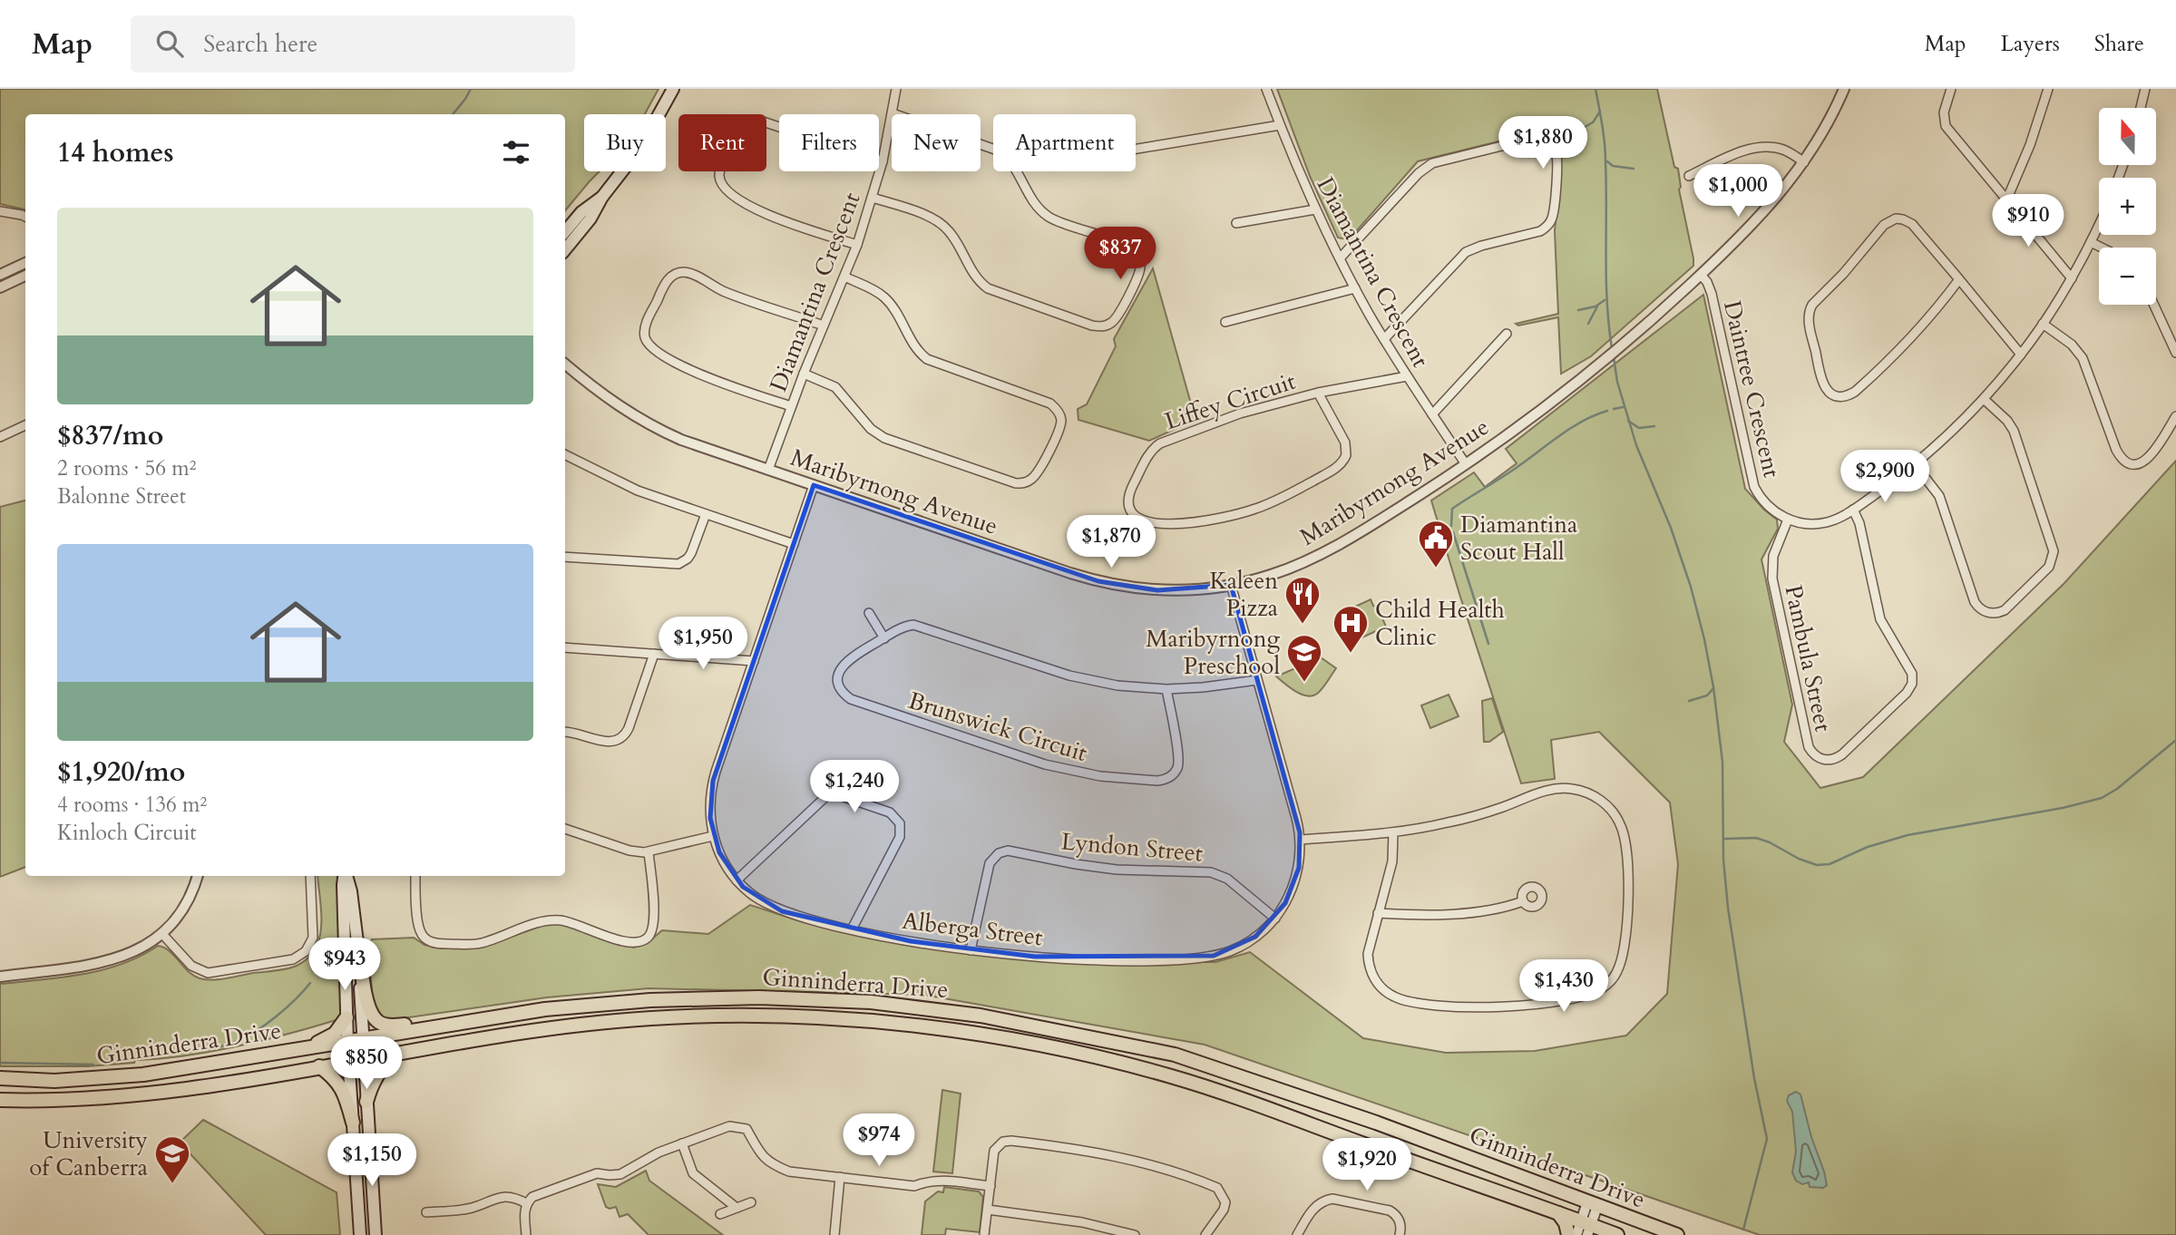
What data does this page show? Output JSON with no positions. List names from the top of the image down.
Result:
{
  "streets": {
    "main road": ["Ginninderra Drive"],
    "street": [
      "Diamantina Crescent",
      "Daintree Crescent",
      "Liffey Circuit",
      "Maribyrnong Avenue",
      "Pambula Street",
      "Brunswick Circuit",
      "Lyndon Street",
      "Alberga Street"
    ]
  },
  "crossings": [
    ["Diamantina Crescent", "Liffey Circuit"],
    ["Diamantina Crescent", "Maribyrnong Avenue"],
    ["Daintree Crescent", "Maribyrnong Avenue"],
    ["Daintree Crescent", "Pambula Street"],
    ["Maribyrnong Avenue", "Alberga Street"],
    ["Brunswick Circuit", "Alberga Street"],
    ["Lyndon Street", "Alberga Street"]
  ],
  "places": {
    "public building": ["Diamantina Scout Hall"],
    "restaurant": ["Kaleen Pizza"],
    "hospital": ["Child Health Clinic"],
    "school or university": ["Maribyrnong Preschool", "University of Canberra"]
  },
  "north": "top",
  "page": {
    "header": "Map",
    "search": "Search here",
    "nav": ["Map", "Layers", "Share"],
    "map_buttons": ["+", "−"],
    "chip": [
      "Buy",
      "Rent",
      "Filters",
      "New",
      "Apartment"
    ],
    "heading": "14 homes",
    "price": [
      "$1,880",
      "$1,000",
      "$910",
      "$837",
      "$2,900",
      "$1,870",
      "$1,950",
      "$1,240",
      "$943",
      "$1,430",
      "$850",
      "$974",
      "$1,150",
      "$1,920"
    ],
    "list": [
      {
        "name": "$837/mo",
        "note": "2 rooms · 56 m² · Balonne Street"
      },
      {
        "name": "$1,920/mo",
        "note": "4 rooms · 136 m² · Kinloch Circuit"
      }
    ]
  }
}
